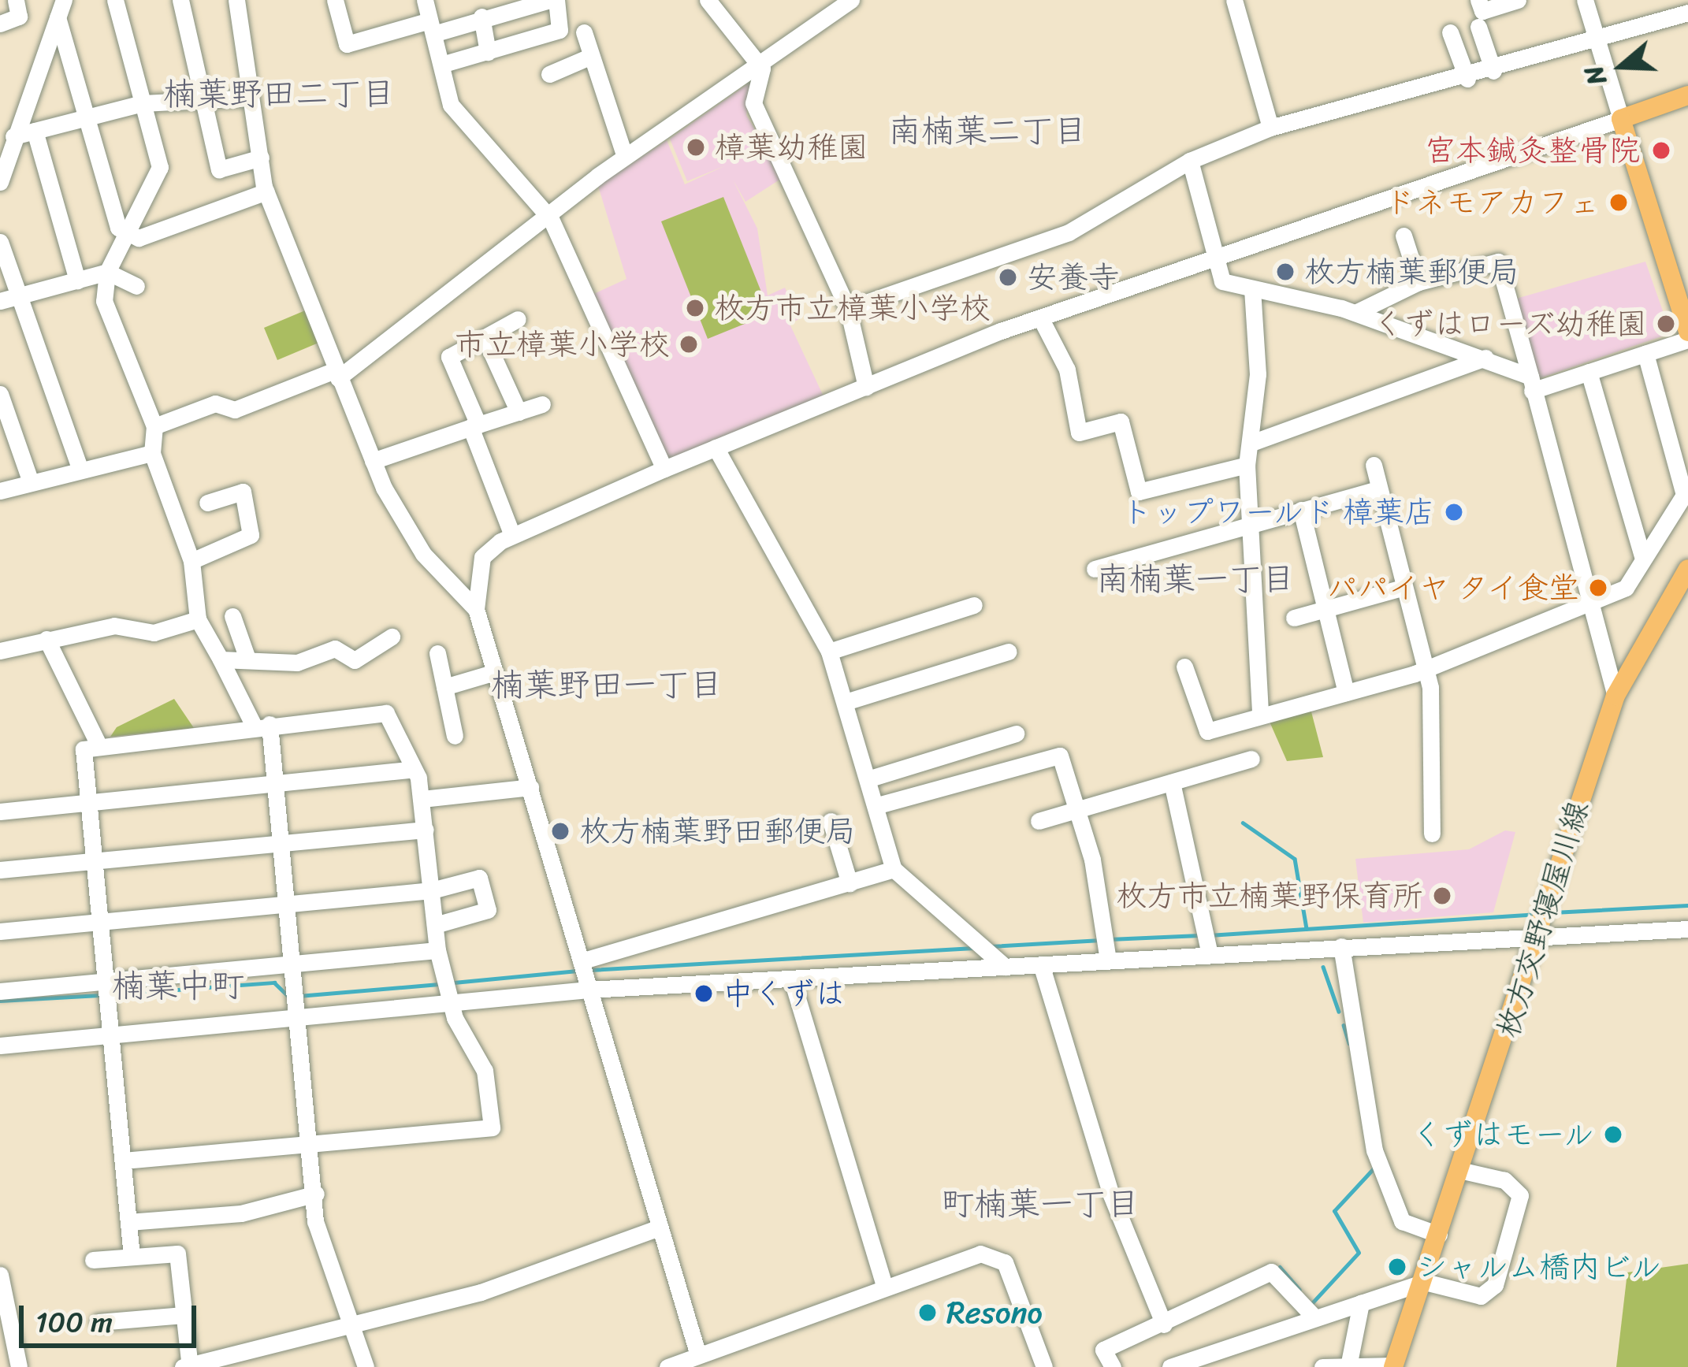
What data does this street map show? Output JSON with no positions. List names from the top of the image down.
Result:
{
  "streets": {
    "main road": ["枚方交野寝屋川線"]
  },
  "districts": [
    "楠葉野田二丁目",
    "南楠葉二丁目",
    "南楠葉一丁目",
    "楠葉野田一丁目",
    "楠葉中町",
    "町楠葉一丁目"
  ],
  "places": [
    "樟葉幼稚園",
    "宮本鍼灸整骨院",
    "ドネモアカフェ",
    "枚方楠葉郵便局",
    "安養寺",
    "枚方市立樟葉小学校",
    "くずはローズ幼稚園",
    "市立樟葉小学校",
    "トップワールド 樟葉店",
    "パパイヤ タイ食堂",
    "枚方楠葉野田郵便局",
    "枚方市立楠葉野保育所",
    "中くずは",
    "くずはモール",
    "シャルム橋内ビル",
    "Resono"
  ],
  "scale_bar": "100 m",
  "north": "left"
}
